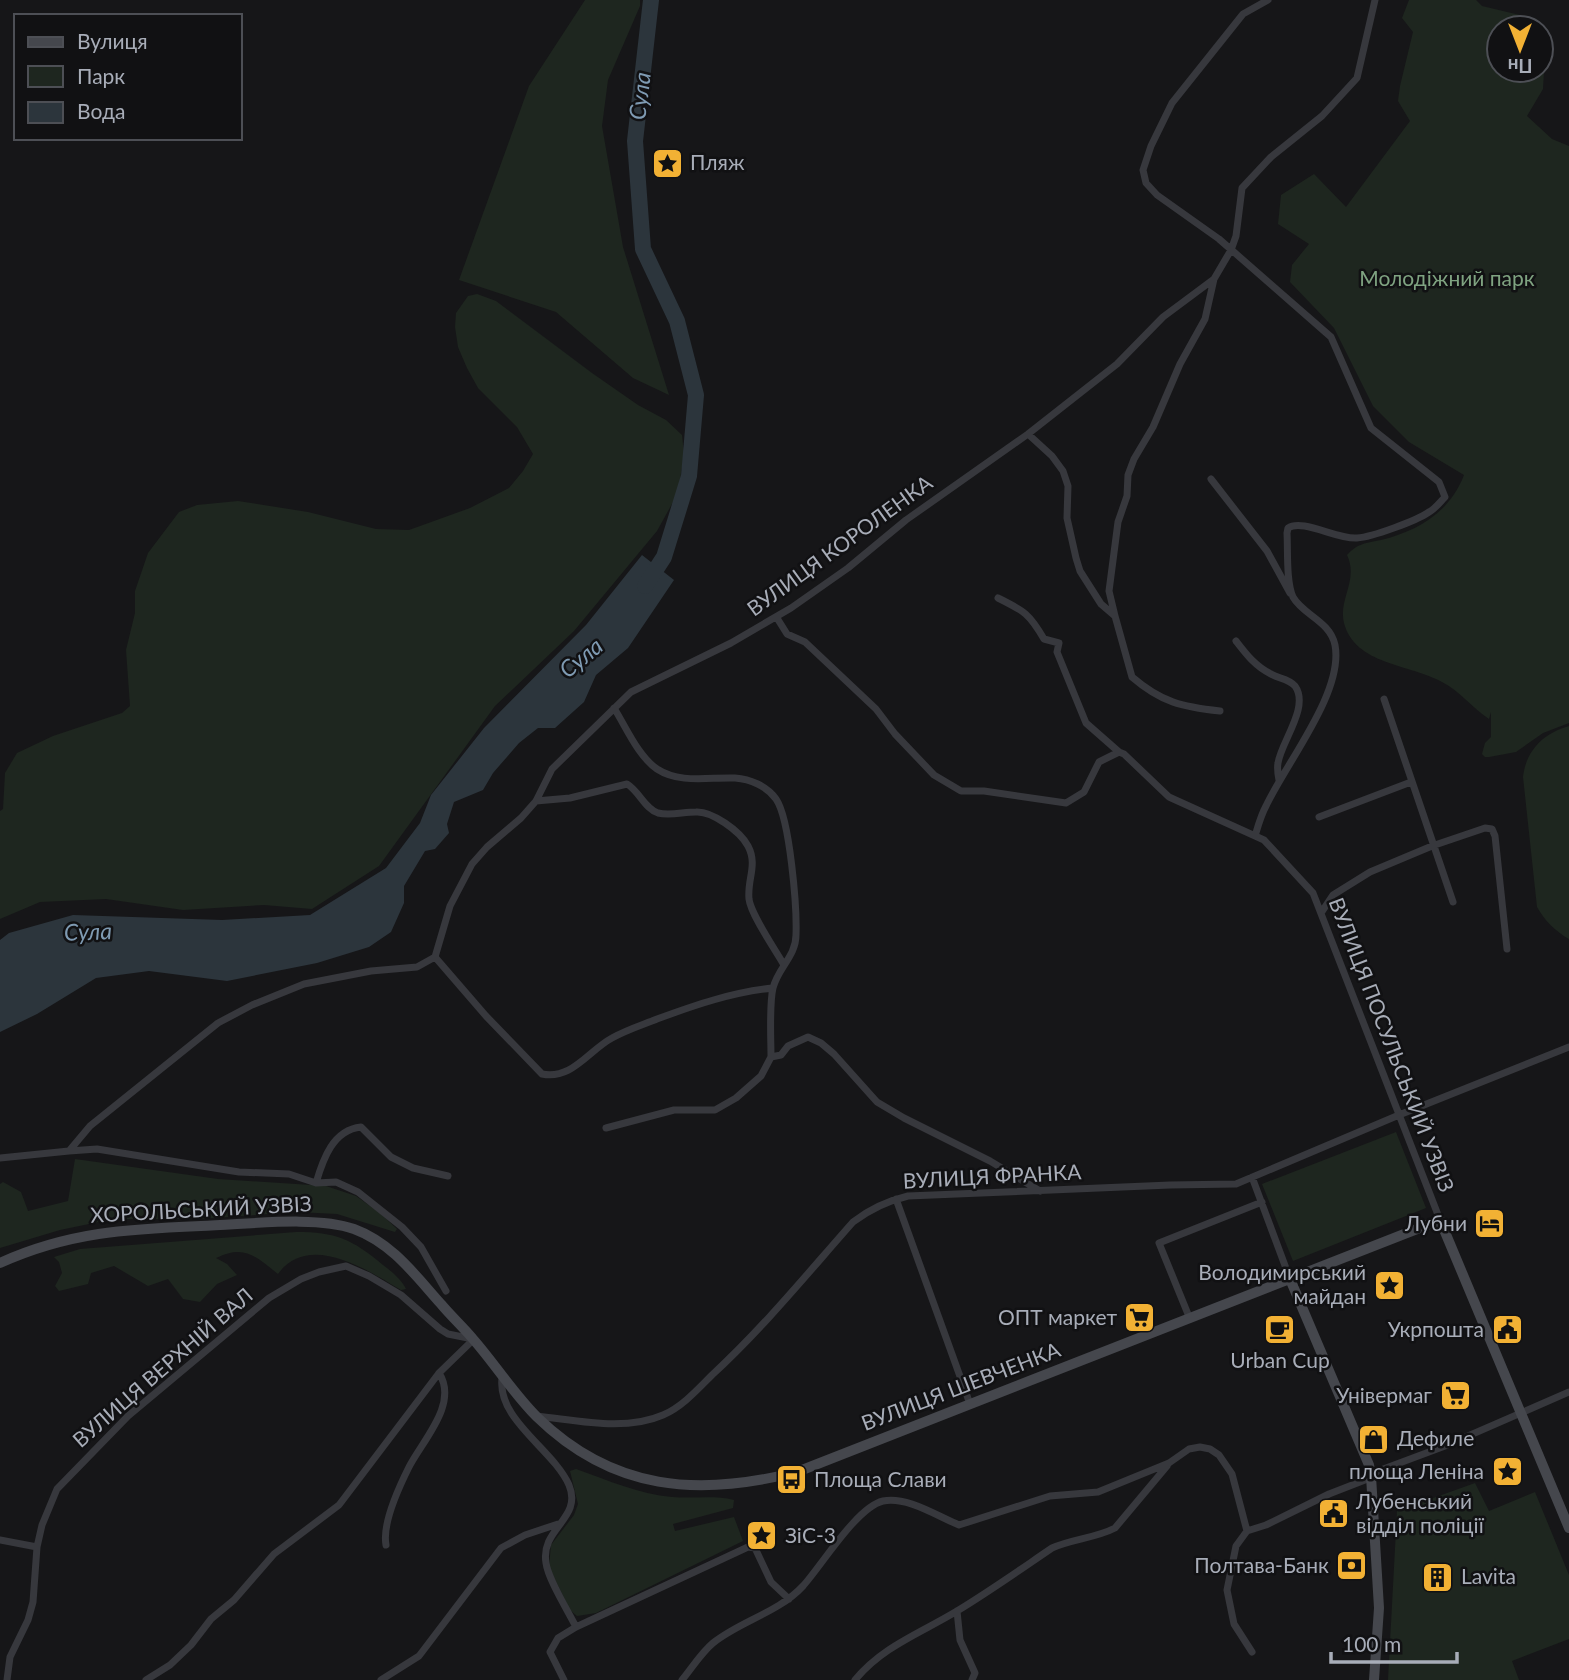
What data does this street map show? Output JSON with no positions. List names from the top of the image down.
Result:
{
  "streets": {
    "main road": ["ХОРОЛЬСЬКИЙ УЗВІЗ", "ВУЛИЦЯ ШЕВЧЕНКА"],
    "street": [
      "ВУЛИЦЯ КОРОЛЕНКА",
      "ВУЛИЦЯ ПОСУЛЬСЬКИЙ УЗВІЗ",
      "ВУЛИЦЯ ФРАНКА",
      "ВУЛИЦЯ ВЕРХНІЙ ВАЛ"
    ]
  },
  "crossings": [
    ["ВУЛИЦЯ ПОСУЛЬСЬКИЙ УЗВІЗ", "ВУЛИЦЯ ФРАНКА"],
    ["ВУЛИЦЯ ПОСУЛЬСЬКИЙ УЗВІЗ", "ВУЛИЦЯ ШЕВЧЕНКА"],
    ["ВУЛИЦЯ ФРАНКА", "ХОРОЛЬСЬКИЙ УЗВІЗ"],
    ["ВУЛИЦЯ ФРАНКА", "ВУЛИЦЯ ШЕВЧЕНКА"],
    ["ХОРОЛЬСЬКИЙ УЗВІЗ", "ВУЛИЦЯ ВЕРХНІЙ ВАЛ"],
    ["ХОРОЛЬСЬКИЙ УЗВІЗ", "ВУЛИЦЯ ШЕВЧЕНКА"]
  ],
  "water": ["Сула"],
  "parks": ["Молодіжний парк"],
  "places": {
    "place": [
      "Пляж",
      "Володимирський майдан",
      "площа Леніна",
      "ЗіС-3"
    ],
    "hotel": ["Лубни"],
    "supermarket": ["ОПТ маркет", "Універмаг"],
    "cafe": ["Urban Cup"],
    "public building": ["Укрпошта", "Лубенський відділ поліції"],
    "shop": ["Дефиле"],
    "bus stop": ["Площа Слави"],
    "bank": ["Полтава-Банк"],
    "building": ["Lavita"]
  },
  "legend": ["Вулиця", "Парк", "Вода"],
  "scale_bar": "100 m",
  "north": "bottom"
}
